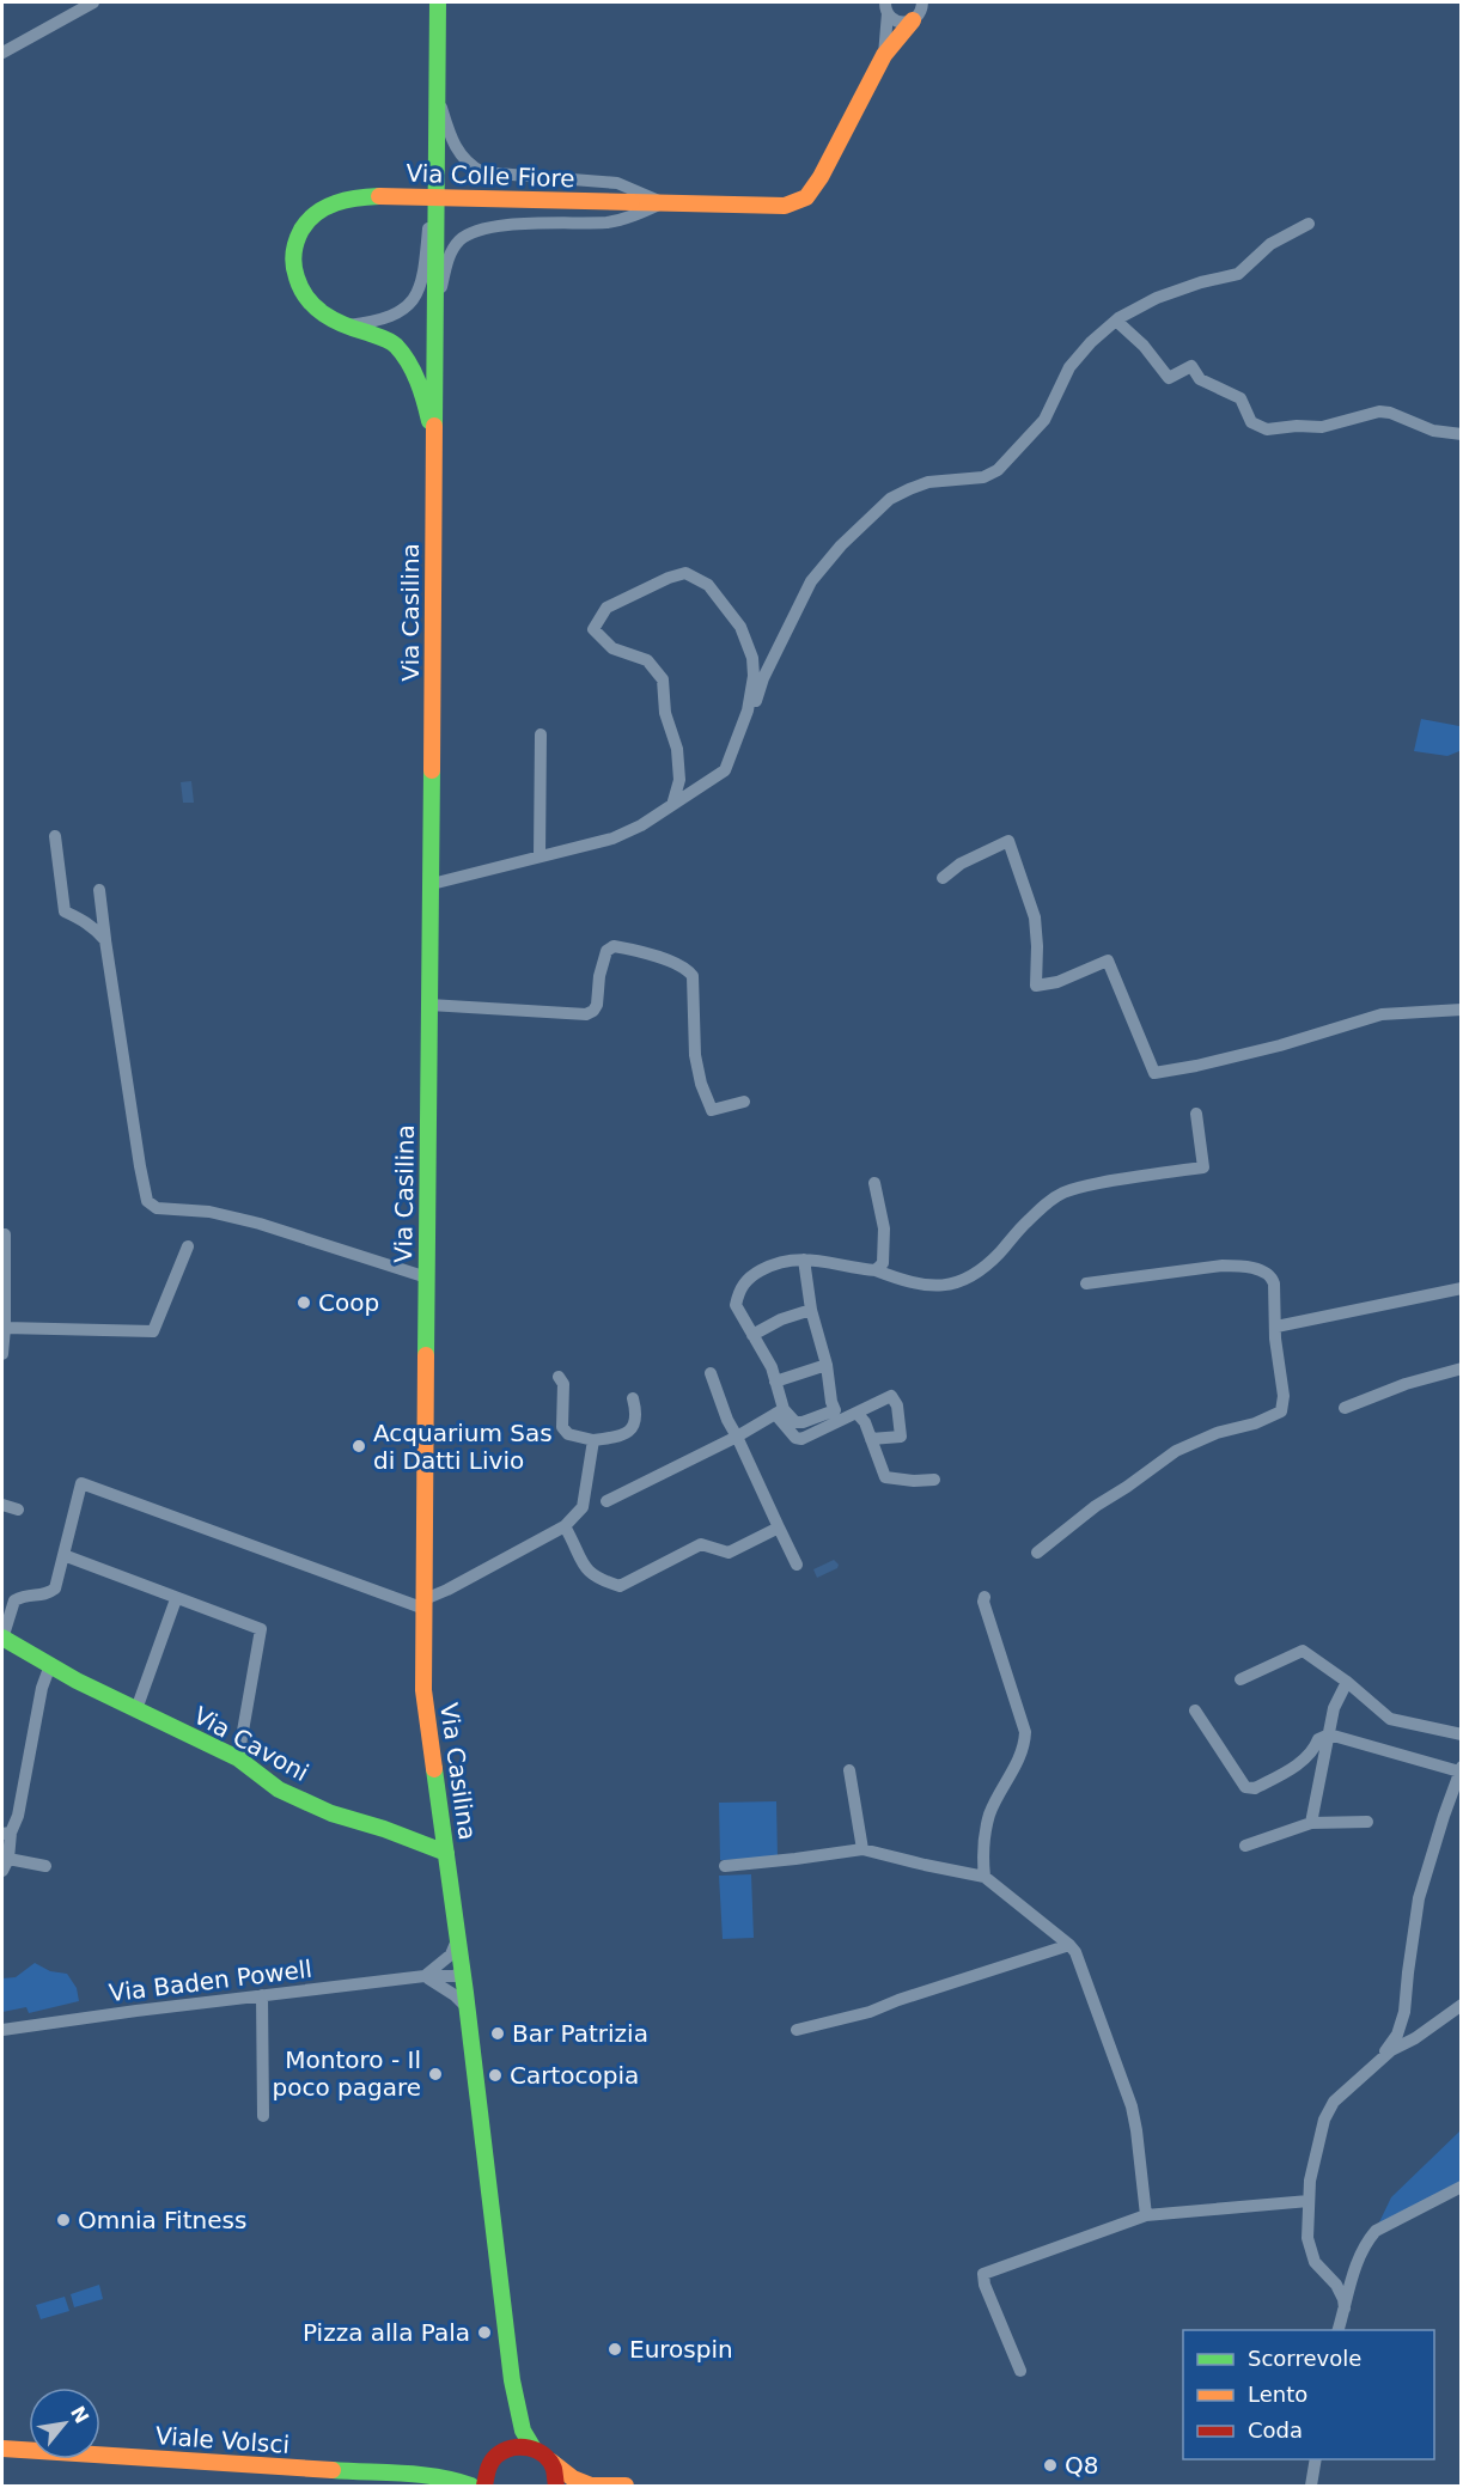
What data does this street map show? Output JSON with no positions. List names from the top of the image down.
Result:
{
  "streets": {
    "main road": [
      "Via Colle Fiore",
      "Via Casilina",
      "Via Cavoni",
      "Viale Volsci"
    ],
    "street": ["Via Baden Powell"]
  },
  "crossings": [
    ["Via Colle Fiore", "Via Casilina"],
    ["Via Casilina", "Via Cavoni"],
    ["Via Casilina", "Via Baden Powell"]
  ],
  "places": [
    "Coop",
    "Acquarium Sas di Datti Livio",
    "Bar Patrizia",
    "Montoro - Il poco pagare",
    "Cartocopia",
    "Omnia Fitness",
    "Pizza alla Pala",
    "Eurospin",
    "Q8"
  ],
  "legend": ["Scorrevole", "Lento", "Coda"],
  "north": "top right"
}
